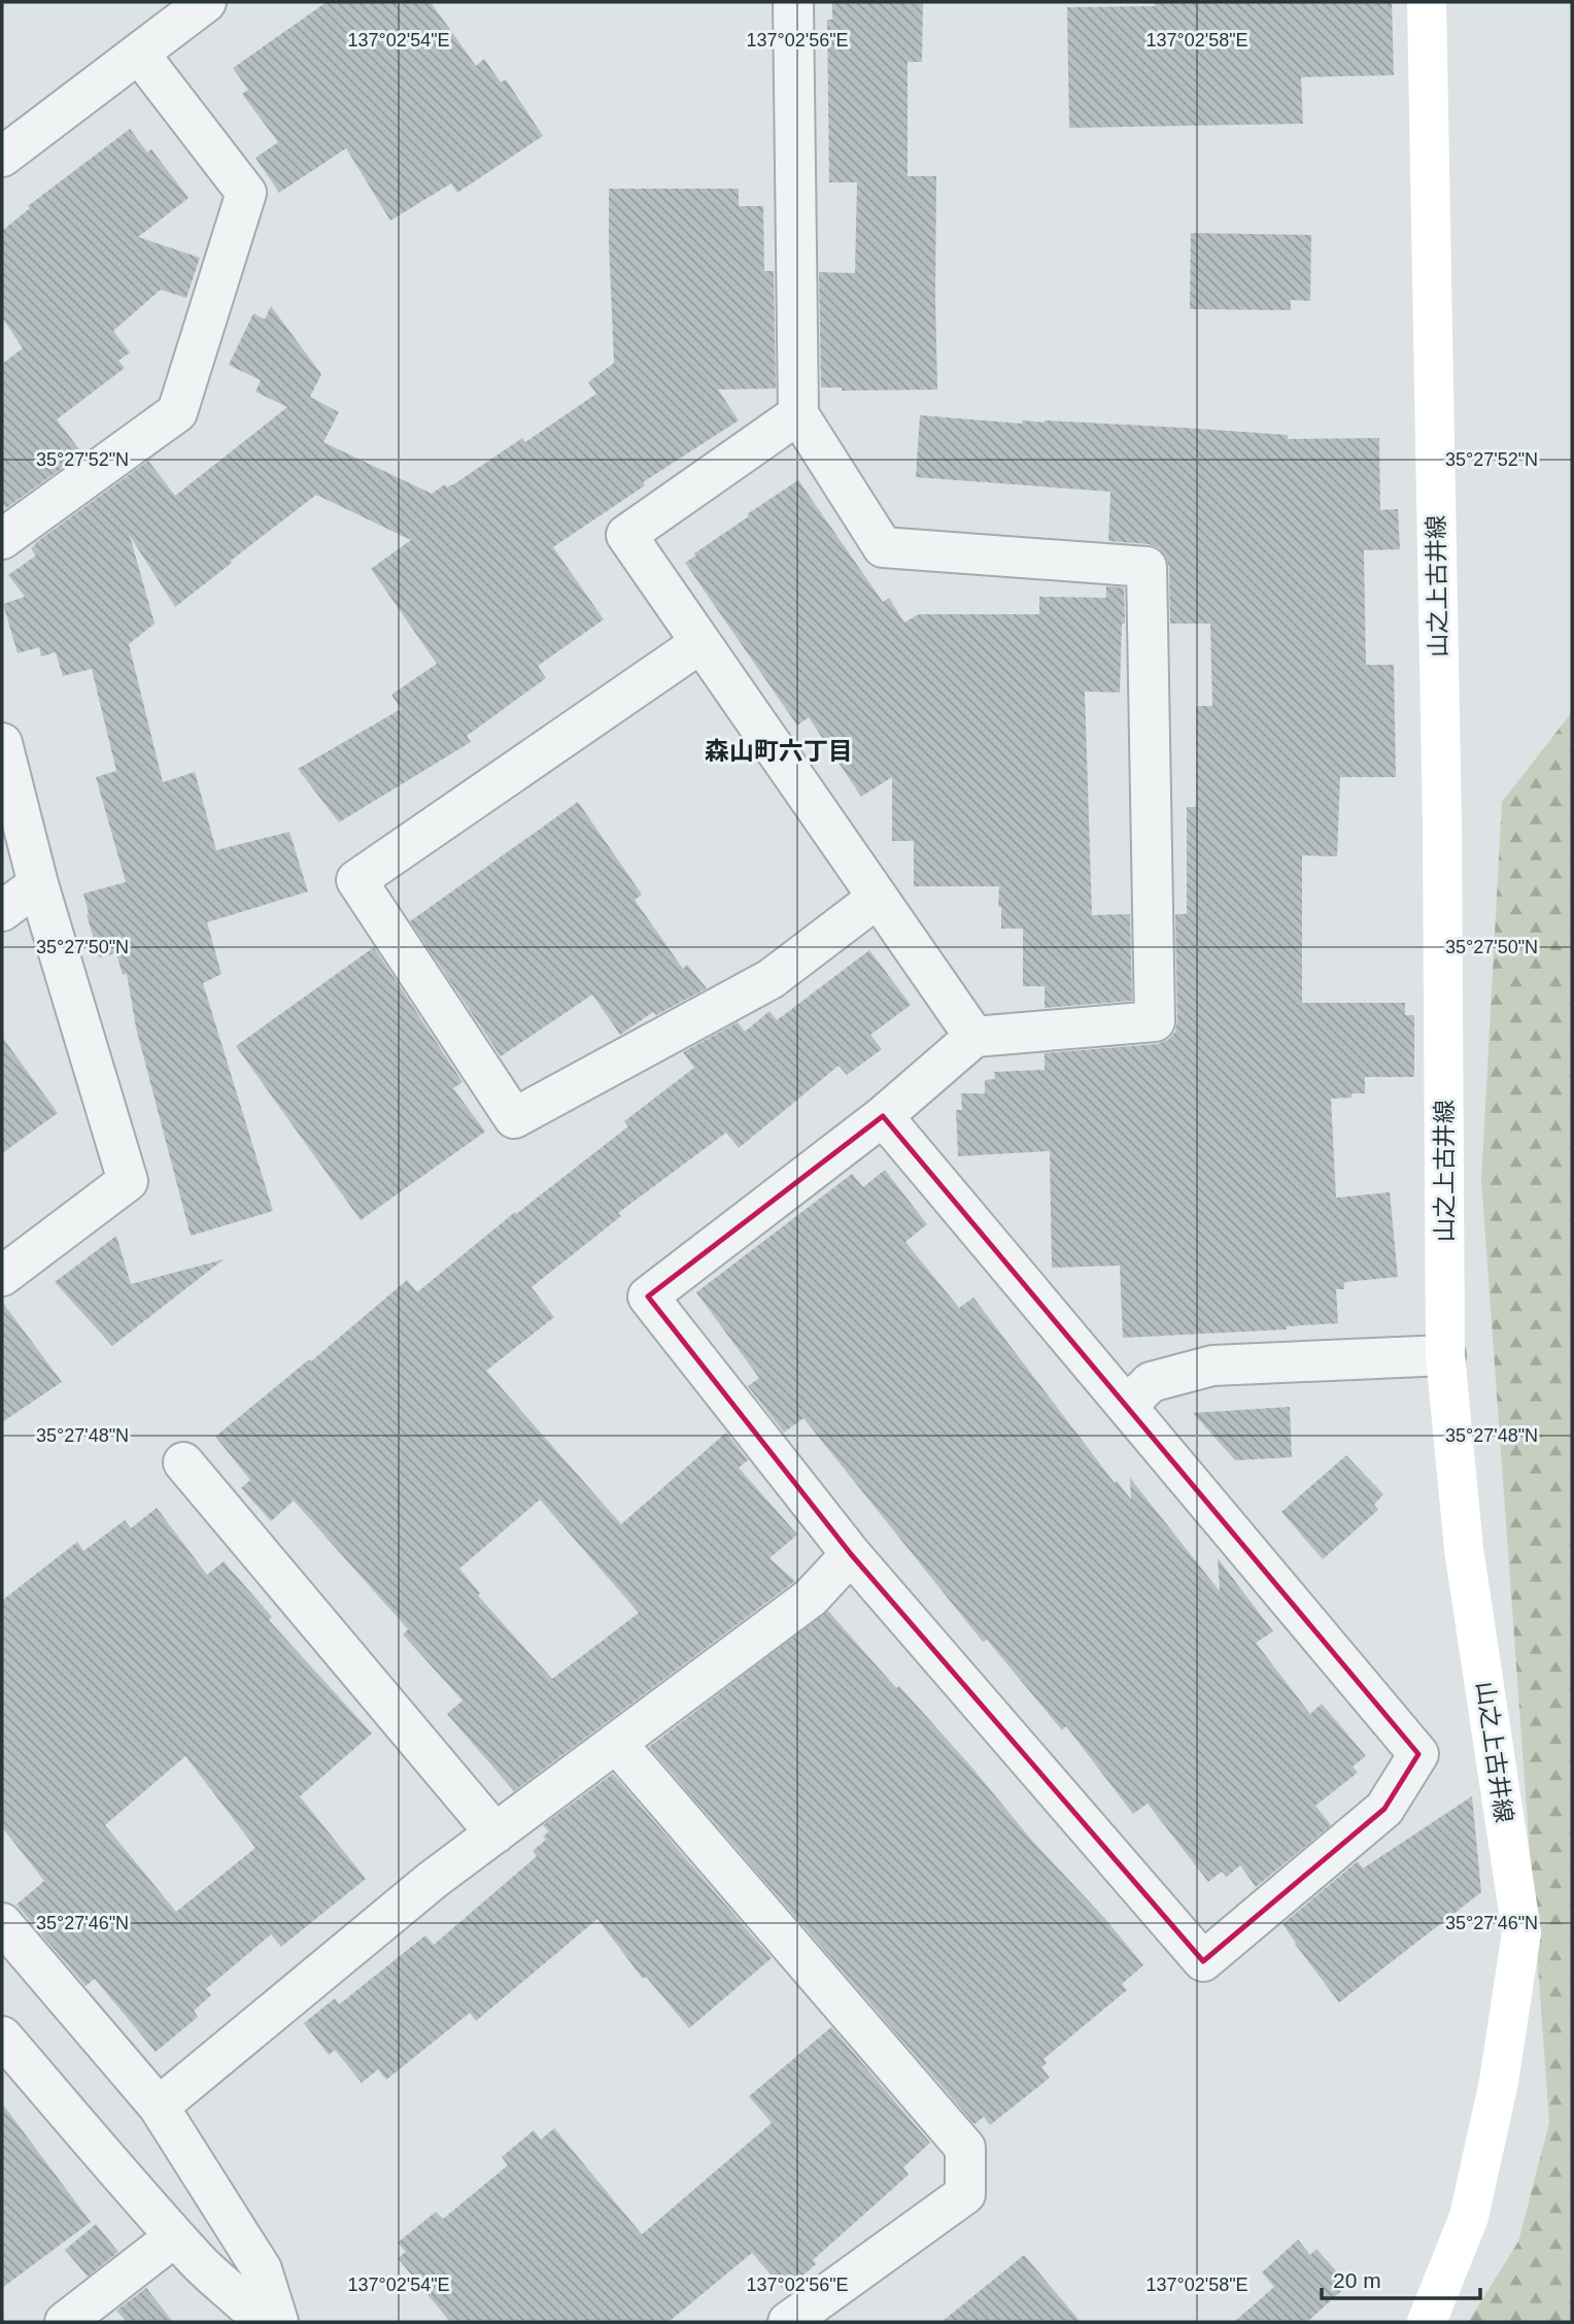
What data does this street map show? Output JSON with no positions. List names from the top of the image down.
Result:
{
  "streets": {
    "main road": ["山之上古井線"]
  },
  "districts": ["森山町六丁目"],
  "scale_bar": "20 m",
  "coordinates": [
    "137°02'54\"E",
    "137°02'56\"E",
    "137°02'58\"E",
    "35°27'52\"N",
    "35°27'50\"N",
    "35°27'48\"N",
    "35°27'46\"N"
  ]
}
